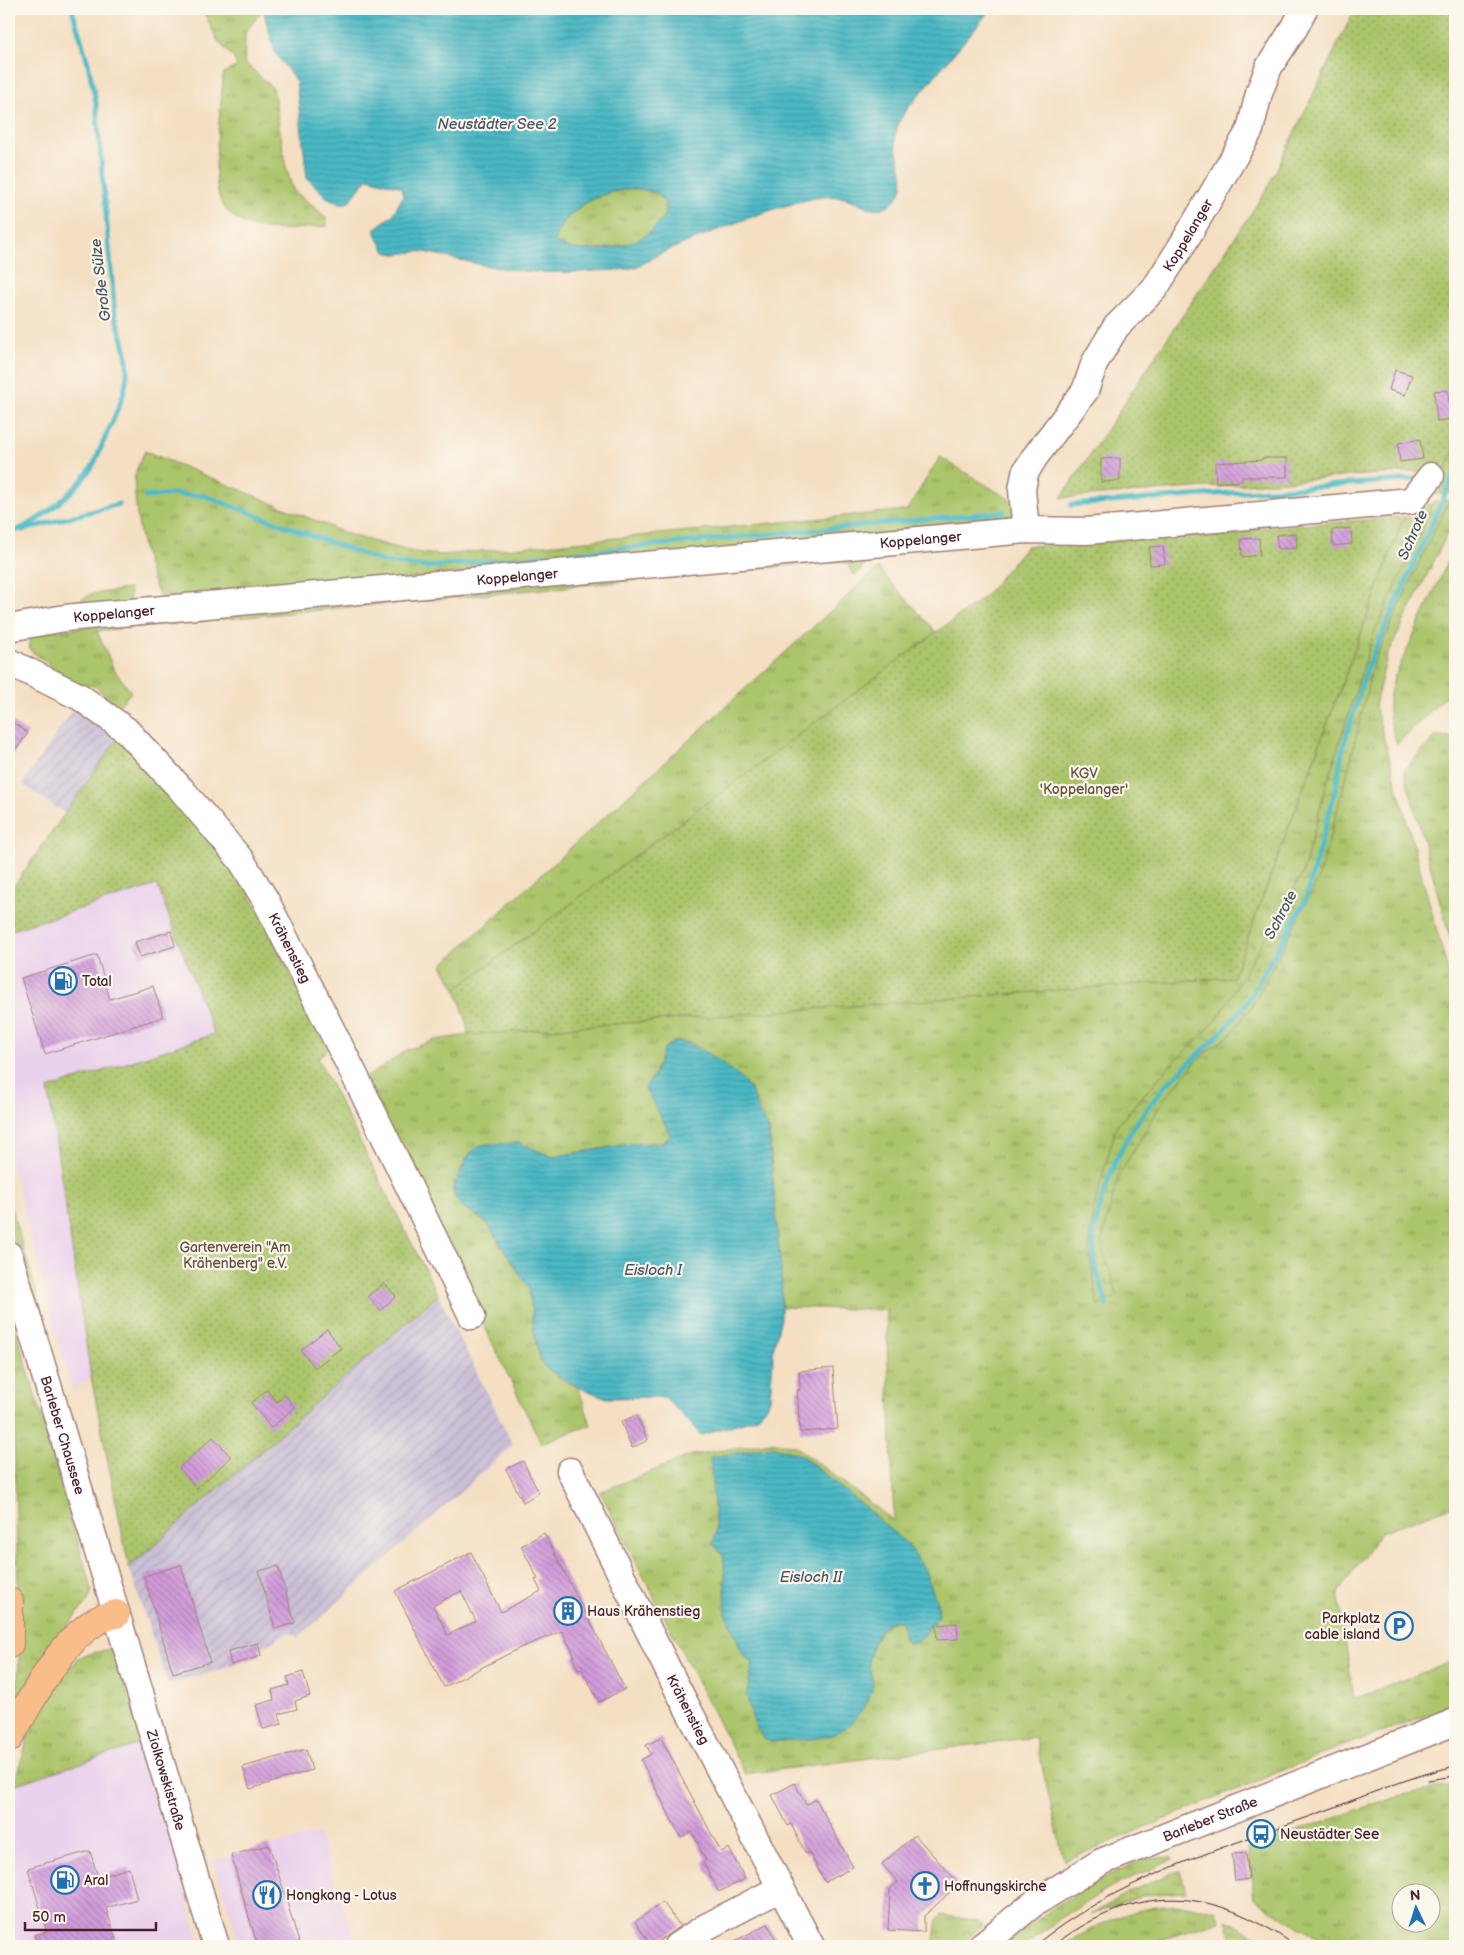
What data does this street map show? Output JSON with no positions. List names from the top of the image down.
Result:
{
  "streets": {
    "street": [
      "Koppelanger",
      "Krähenstieg",
      "Barleber Chaussee",
      "Ziolkowskistraße",
      "Barleber Straße"
    ]
  },
  "crossings": [
    ["Barleber Chaussee", "Ziolkowskistraße"]
  ],
  "water": [
    "Neustädter See 2",
    "Große Sülze",
    "Schrote",
    "Eisloch I",
    "Eisloch II"
  ],
  "parks": ["KGV 'Koppelanger'", "Gartenverein \"Am Krähenberg\" e.V."],
  "places": {
    "fuel station": ["Total", "Aral"],
    "building": ["Haus Krähenstieg"],
    "parking": ["Parkplatz cable island"],
    "bus stop": ["Neustädter See"],
    "church": ["Hoffnungskirche"],
    "restaurant": ["Hongkong - Lotus"]
  },
  "scale_bar": "50 m",
  "north": "top"
}
